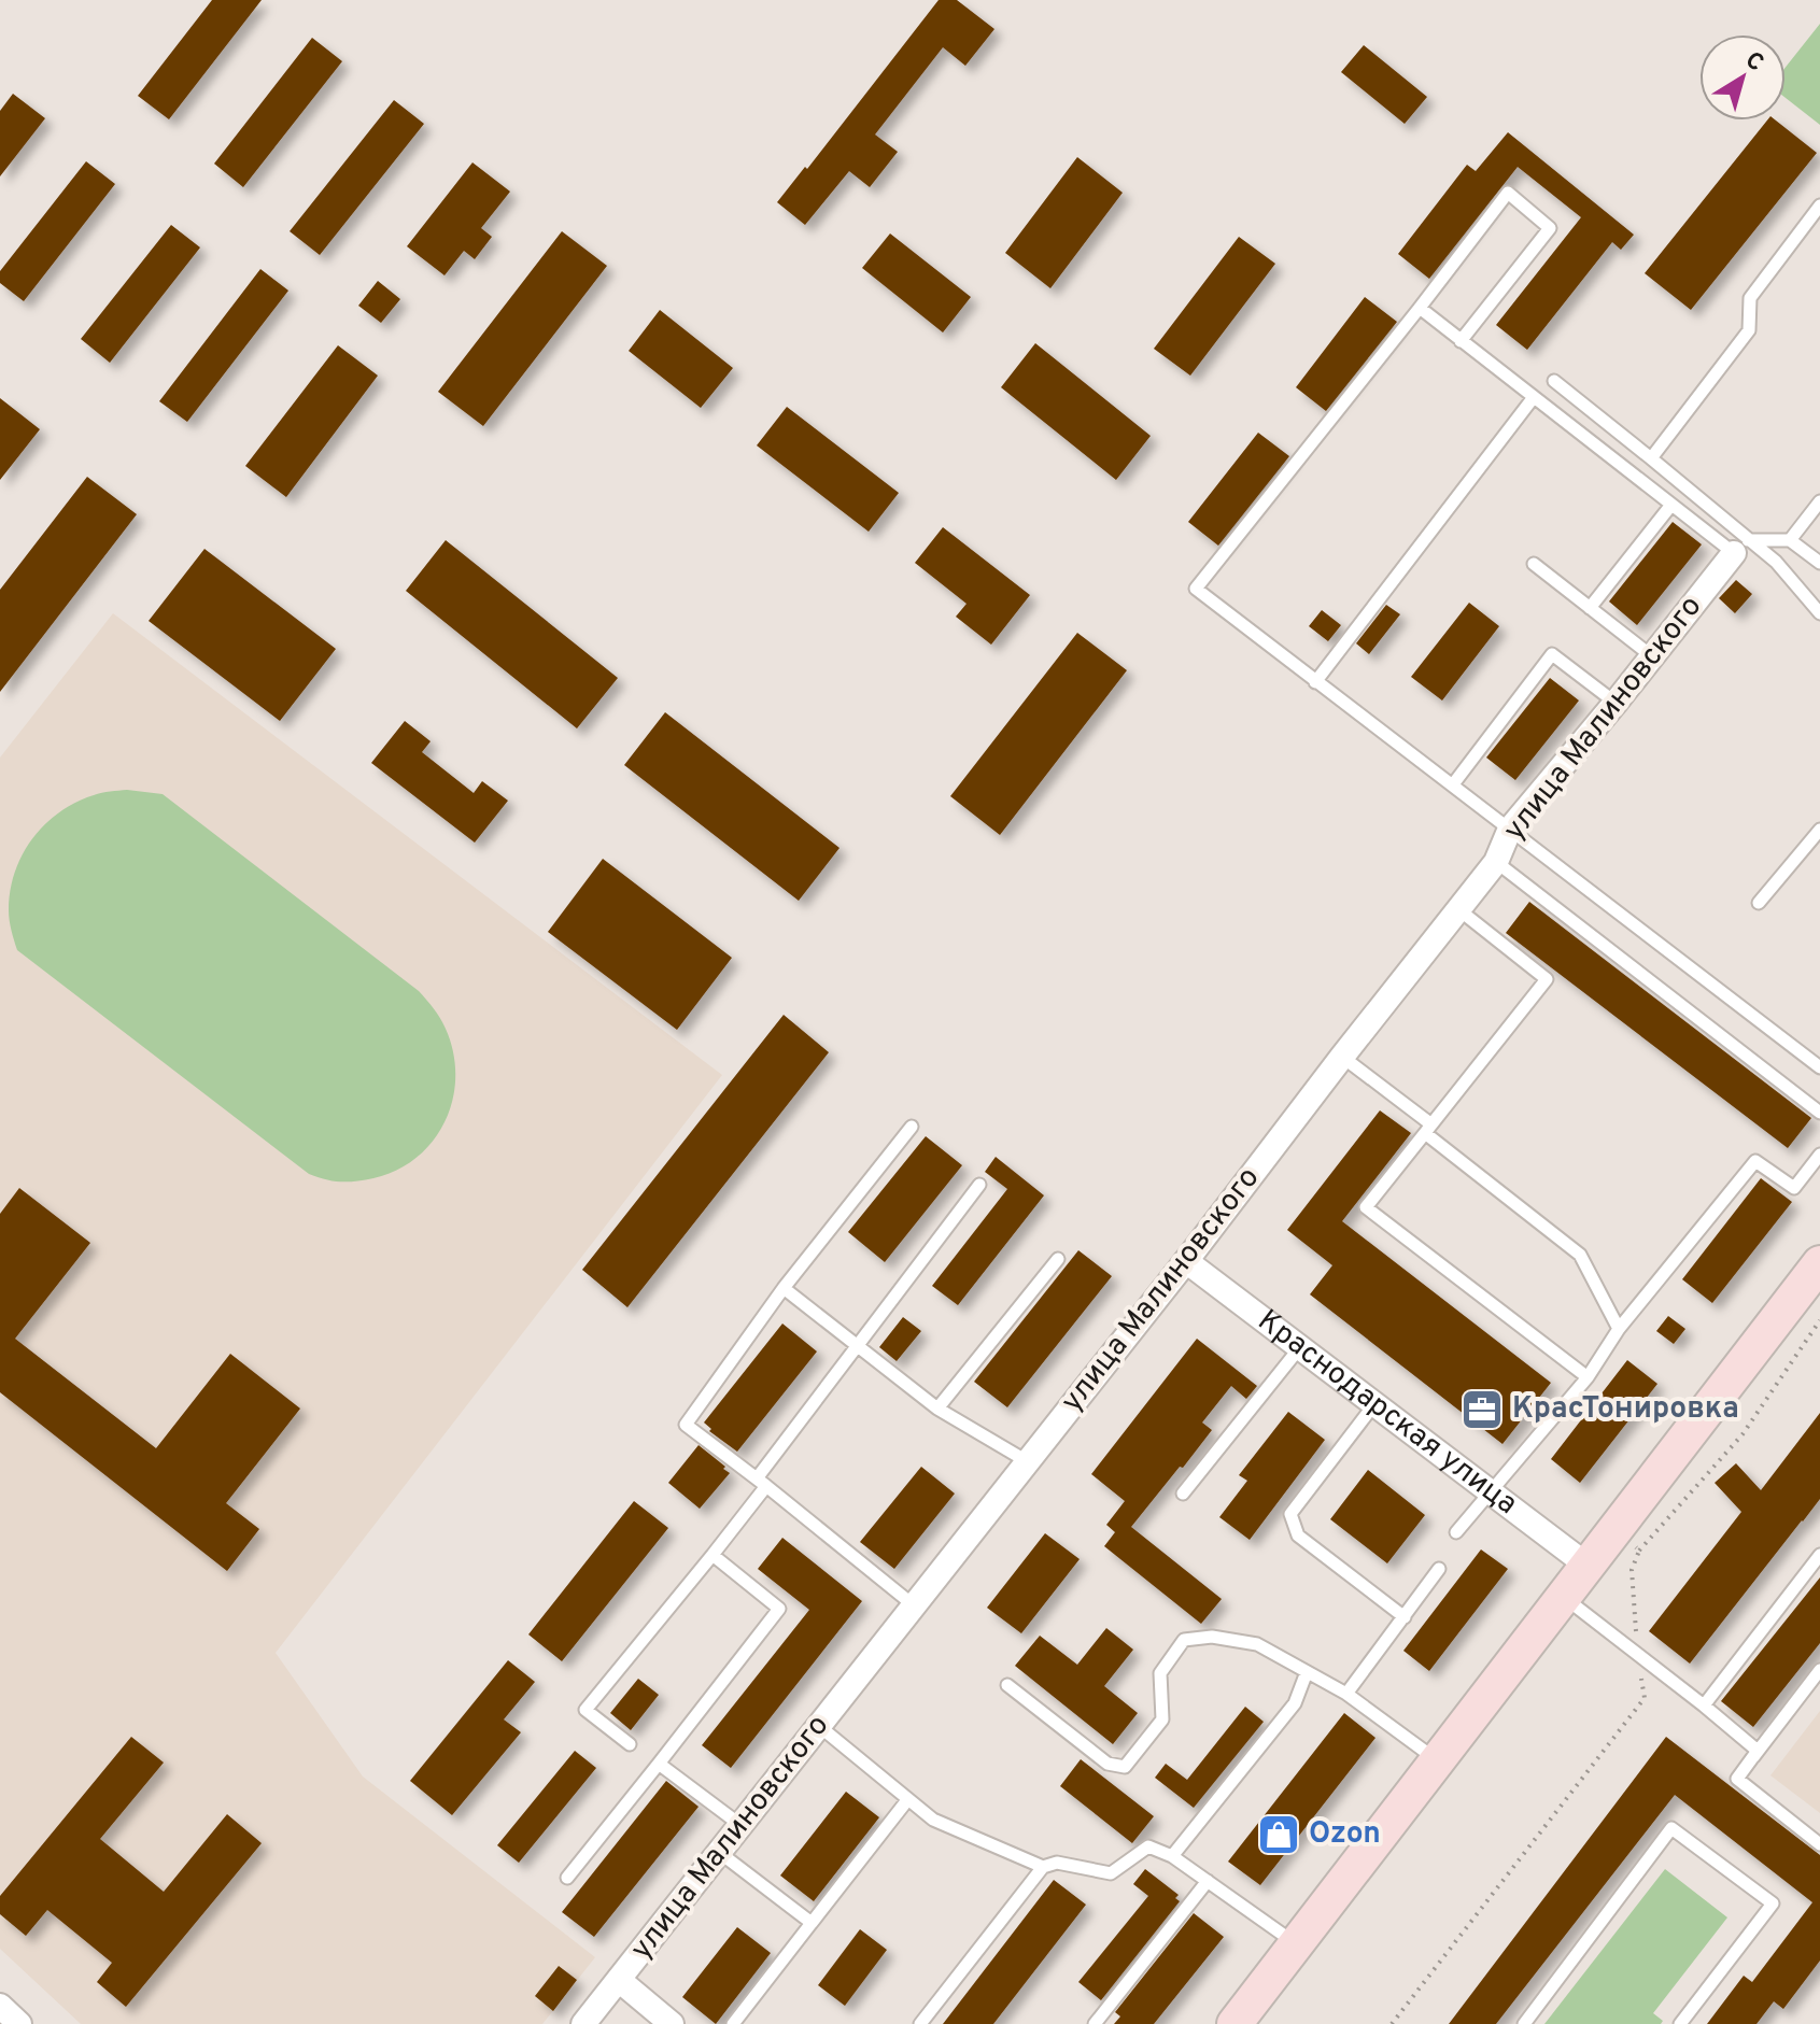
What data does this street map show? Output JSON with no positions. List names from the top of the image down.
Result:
{
  "streets": {
    "street": ["улица Малиновского", "Краснодарская улица"]
  },
  "crossings": [
    ["улица Малиновского", "Краснодарская улица"]
  ],
  "places": {
    "office": ["КрасТонировка"],
    "shop": ["Ozon"]
  },
  "north": "top right"
}
